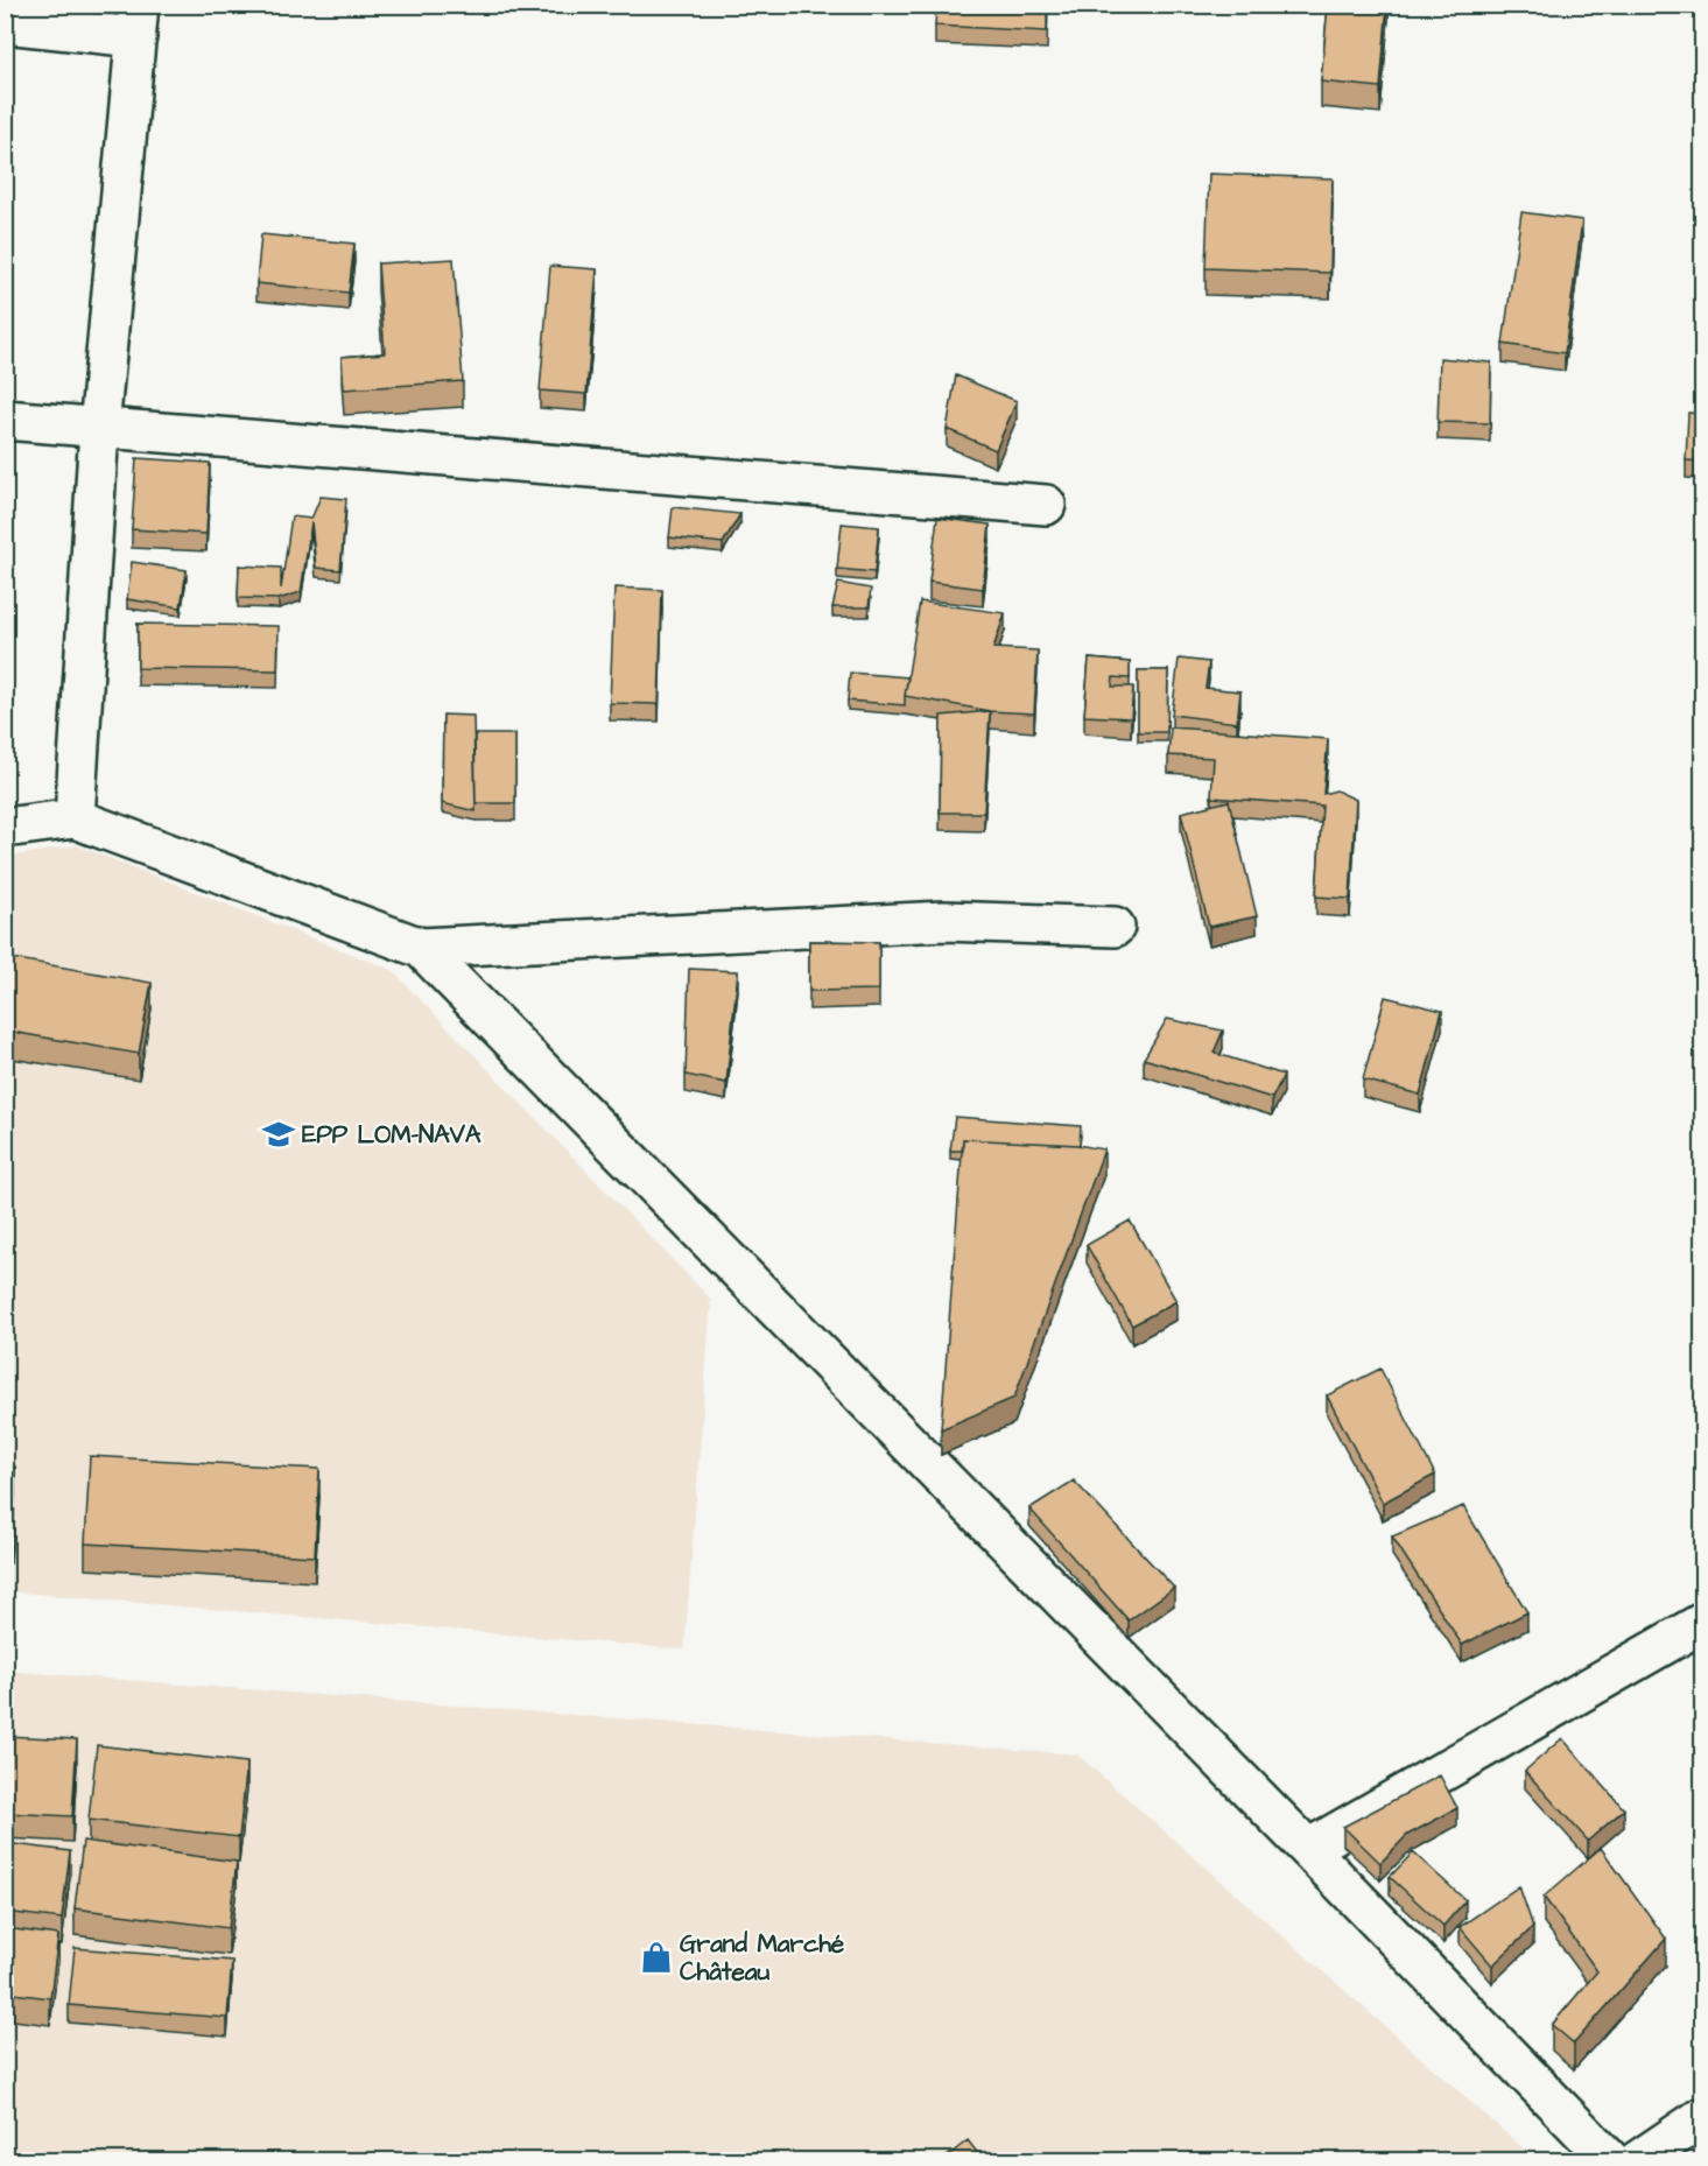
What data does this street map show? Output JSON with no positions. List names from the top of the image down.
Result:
{
  "places": {
    "school or university": ["EPP LOM-NAVA"],
    "shop": ["Grand Marché Château"]
  }
}
